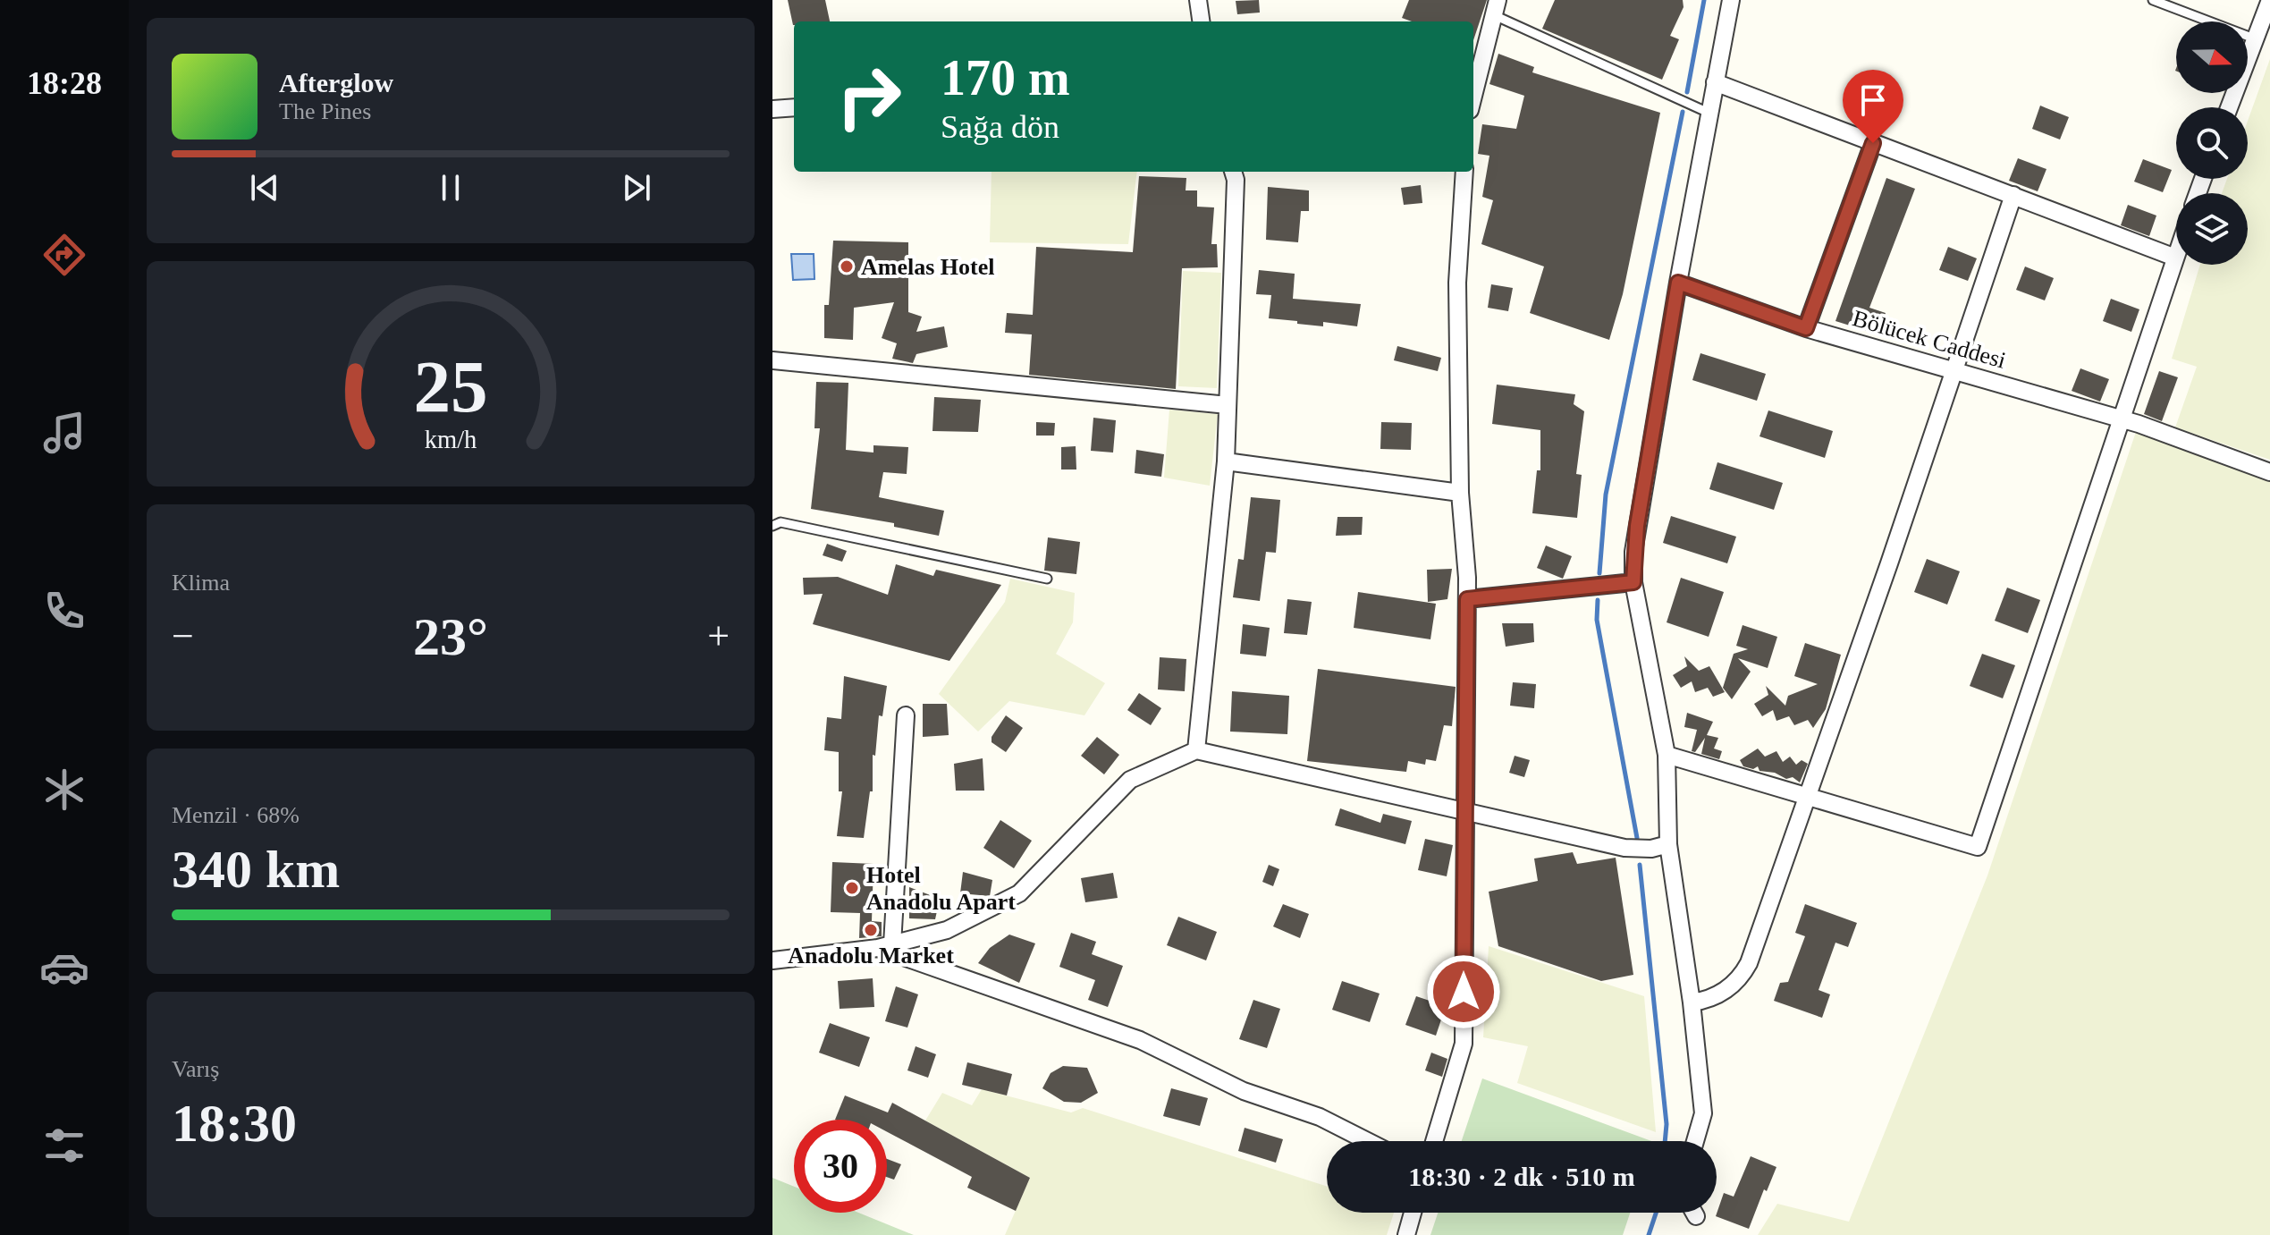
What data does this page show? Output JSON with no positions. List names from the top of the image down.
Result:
{
  "streets": {
    "street": ["Bölücek Caddesi"]
  },
  "places": ["Amelas Hotel", "Hotel Anadolu Apart", "Anadolu Market"],
  "north": "right",
  "page": {
    "tabs": "18:28",
    "turn": ["170 m", "Sağa dön"],
    "song": ["Afterglow", "The Pines"],
    "tile": [
      "Klima",
      ["Menzil · 68%", "340 km"],
      ["Varış", "18:30"]
    ],
    "heat": ["−", "23°", "+"],
    "limit": "30",
    "trip": "18:30 · 2 dk · 510 m",
    "gauge": ["25", "km/h"]
  }
}
